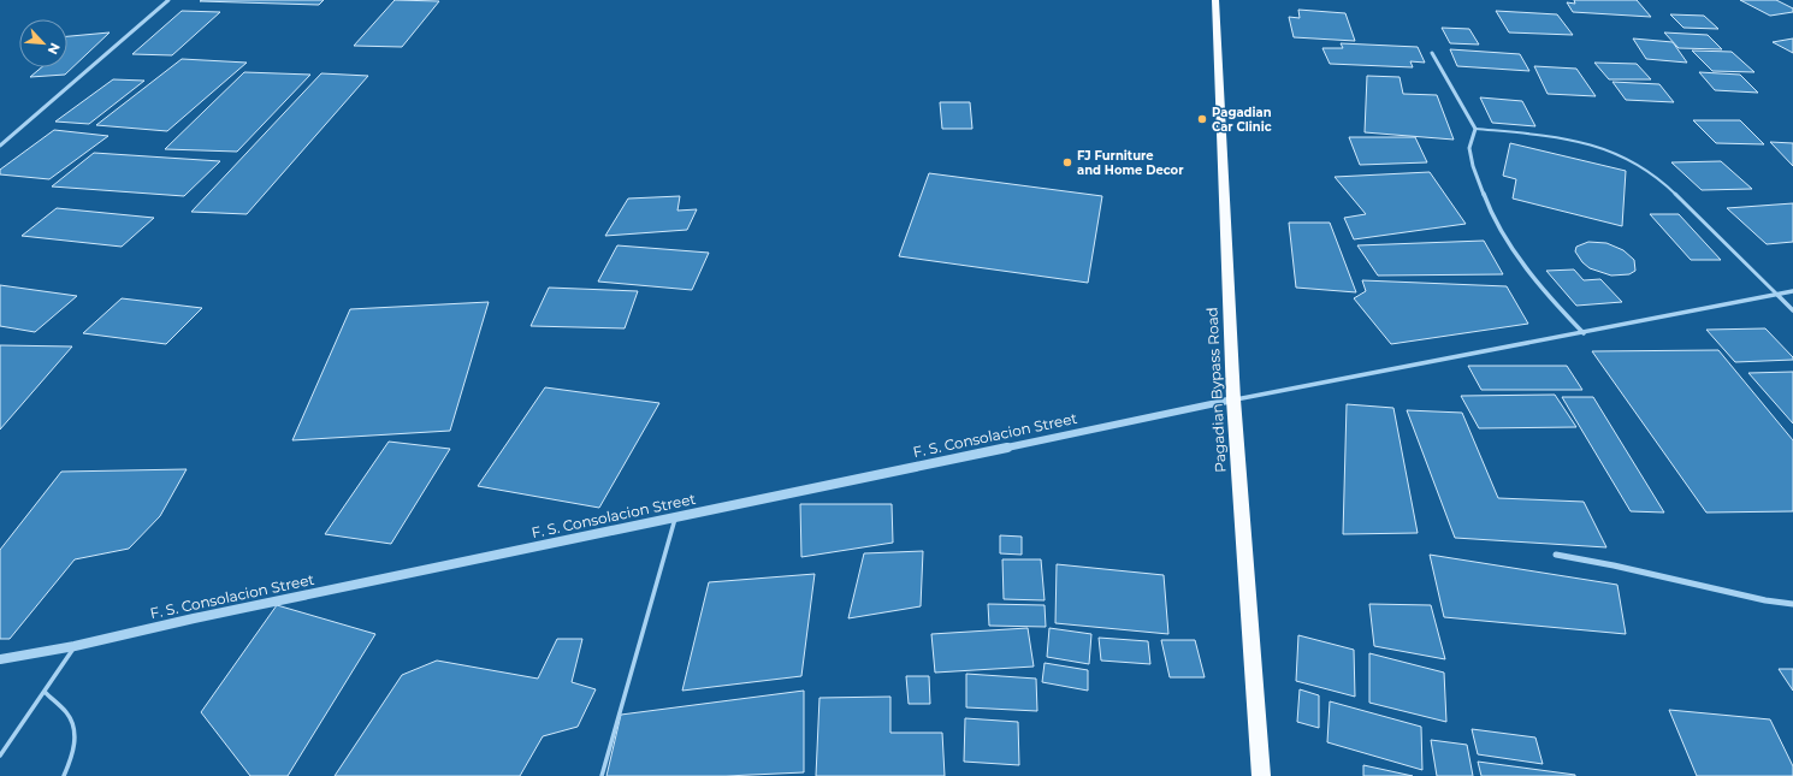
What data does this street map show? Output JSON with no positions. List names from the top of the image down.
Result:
{
  "streets": {
    "highway": ["Pagadian Bypass Road"],
    "street": ["F. S. Consolacion Street"]
  },
  "crossings": [
    ["Pagadian Bypass Road", "F. S. Consolacion Street"]
  ],
  "places": ["Pagadian Car Clinic", "FJ Furniture and Home Decor"],
  "north": "bottom right"
}
